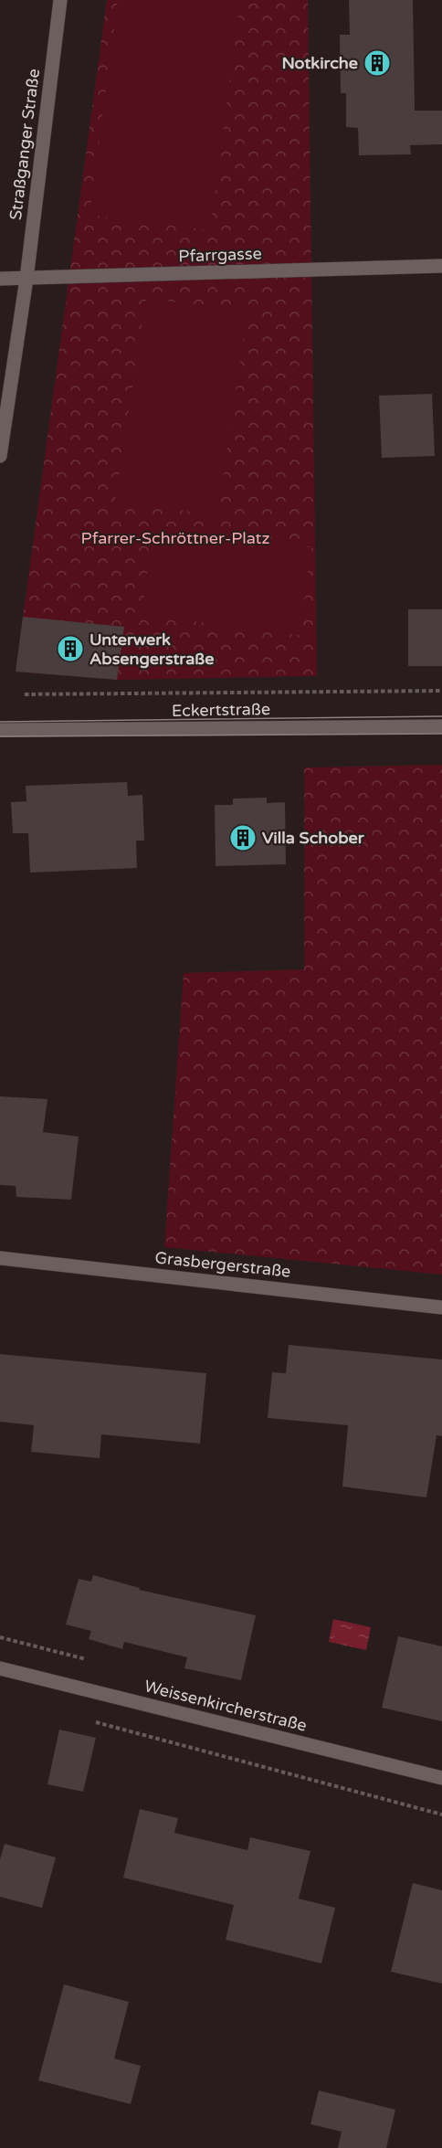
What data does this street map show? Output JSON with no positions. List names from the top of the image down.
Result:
{
  "streets": {
    "street": [
      "Straßganger Straße",
      "Pfarrgasse",
      "Eckertstraße",
      "Grasbergerstraße",
      "Weissenkircherstraße"
    ]
  },
  "crossings": [
    ["Straßganger Straße", "Pfarrgasse"]
  ],
  "parks": ["Pfarrer-Schröttner-Platz"],
  "places": {
    "building": ["Notkirche", "Unterwerk Absengerstraße", "Villa Schober"]
  }
}
